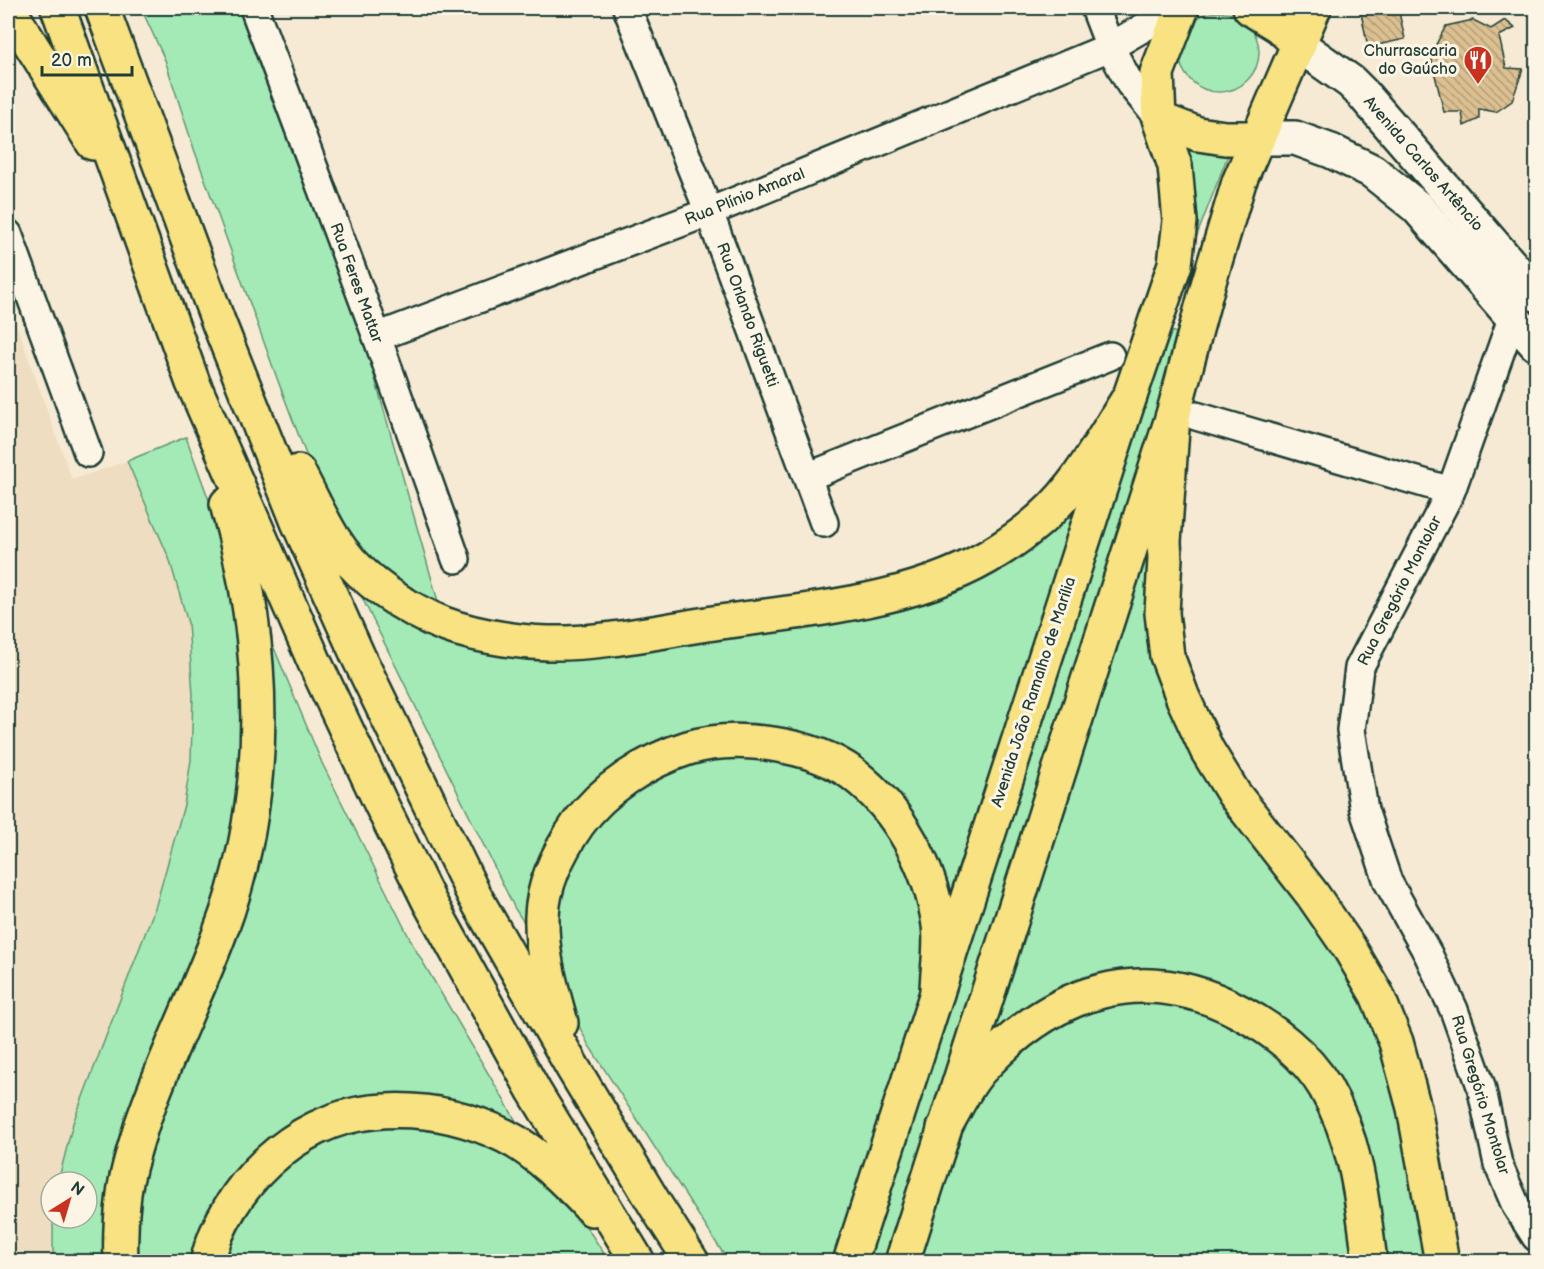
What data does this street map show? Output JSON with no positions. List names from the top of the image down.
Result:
{
  "streets": {
    "main road": ["Avenida João Ramalho de Marília"],
    "street": [
      "Avenida Carlos Artêncio",
      "Rua Plínio Amaral",
      "Rua Feres Mattar",
      "Rua Orlando Riguetti",
      "Rua Gregório Montolar"
    ]
  },
  "crossings": [
    ["Avenida Carlos Artêncio", "Rua Gregório Montolar"],
    ["Rua Plínio Amaral", "Rua Feres Mattar"],
    ["Rua Plínio Amaral", "Rua Orlando Riguetti"]
  ],
  "places": {
    "restaurant": ["Churrascaria do Gaúcho"]
  },
  "scale_bar": "20 m",
  "north": "top right"
}
